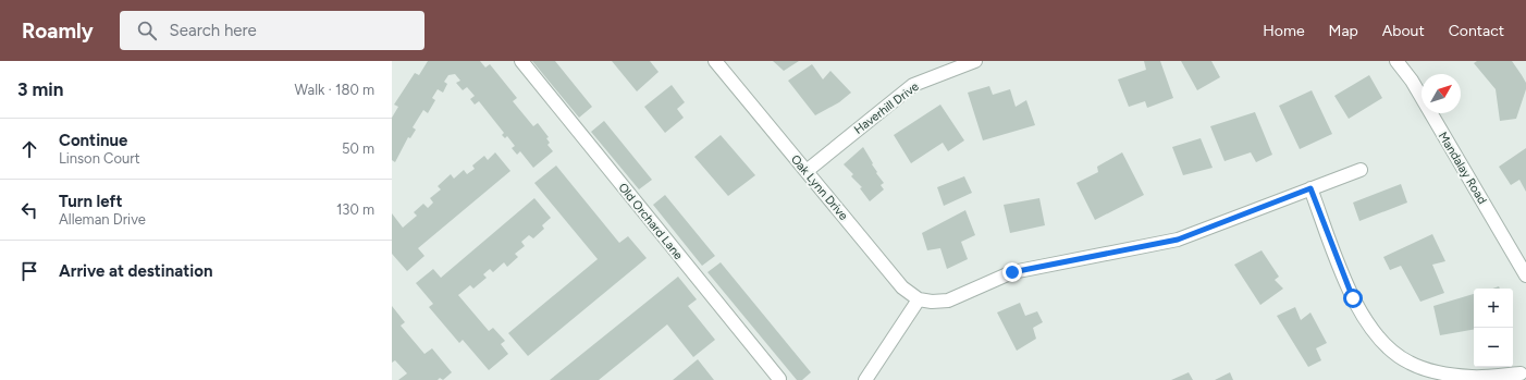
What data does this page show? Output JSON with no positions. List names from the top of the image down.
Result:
{
  "streets": {
    "street": [
      "Haverhill Drive",
      "Mandalay Road",
      "Oak Lynn Drive",
      "Old Orchard Lane"
    ]
  },
  "crossings": [
    ["Haverhill Drive", "Oak Lynn Drive"]
  ],
  "north": "top right",
  "page": {
    "header": "Roamly",
    "search": "Search here",
    "nav": [
      "Home",
      "Map",
      "About",
      "Contact"
    ],
    "heading": ["3 min", "Walk · 180 m"],
    "list": [
      ["Continue", "Linson Court", "50 m"],
      ["Turn left", "Alleman Drive", "130 m"],
      "Arrive at destination"
    ],
    "map_buttons": ["+", "−"]
  }
}
